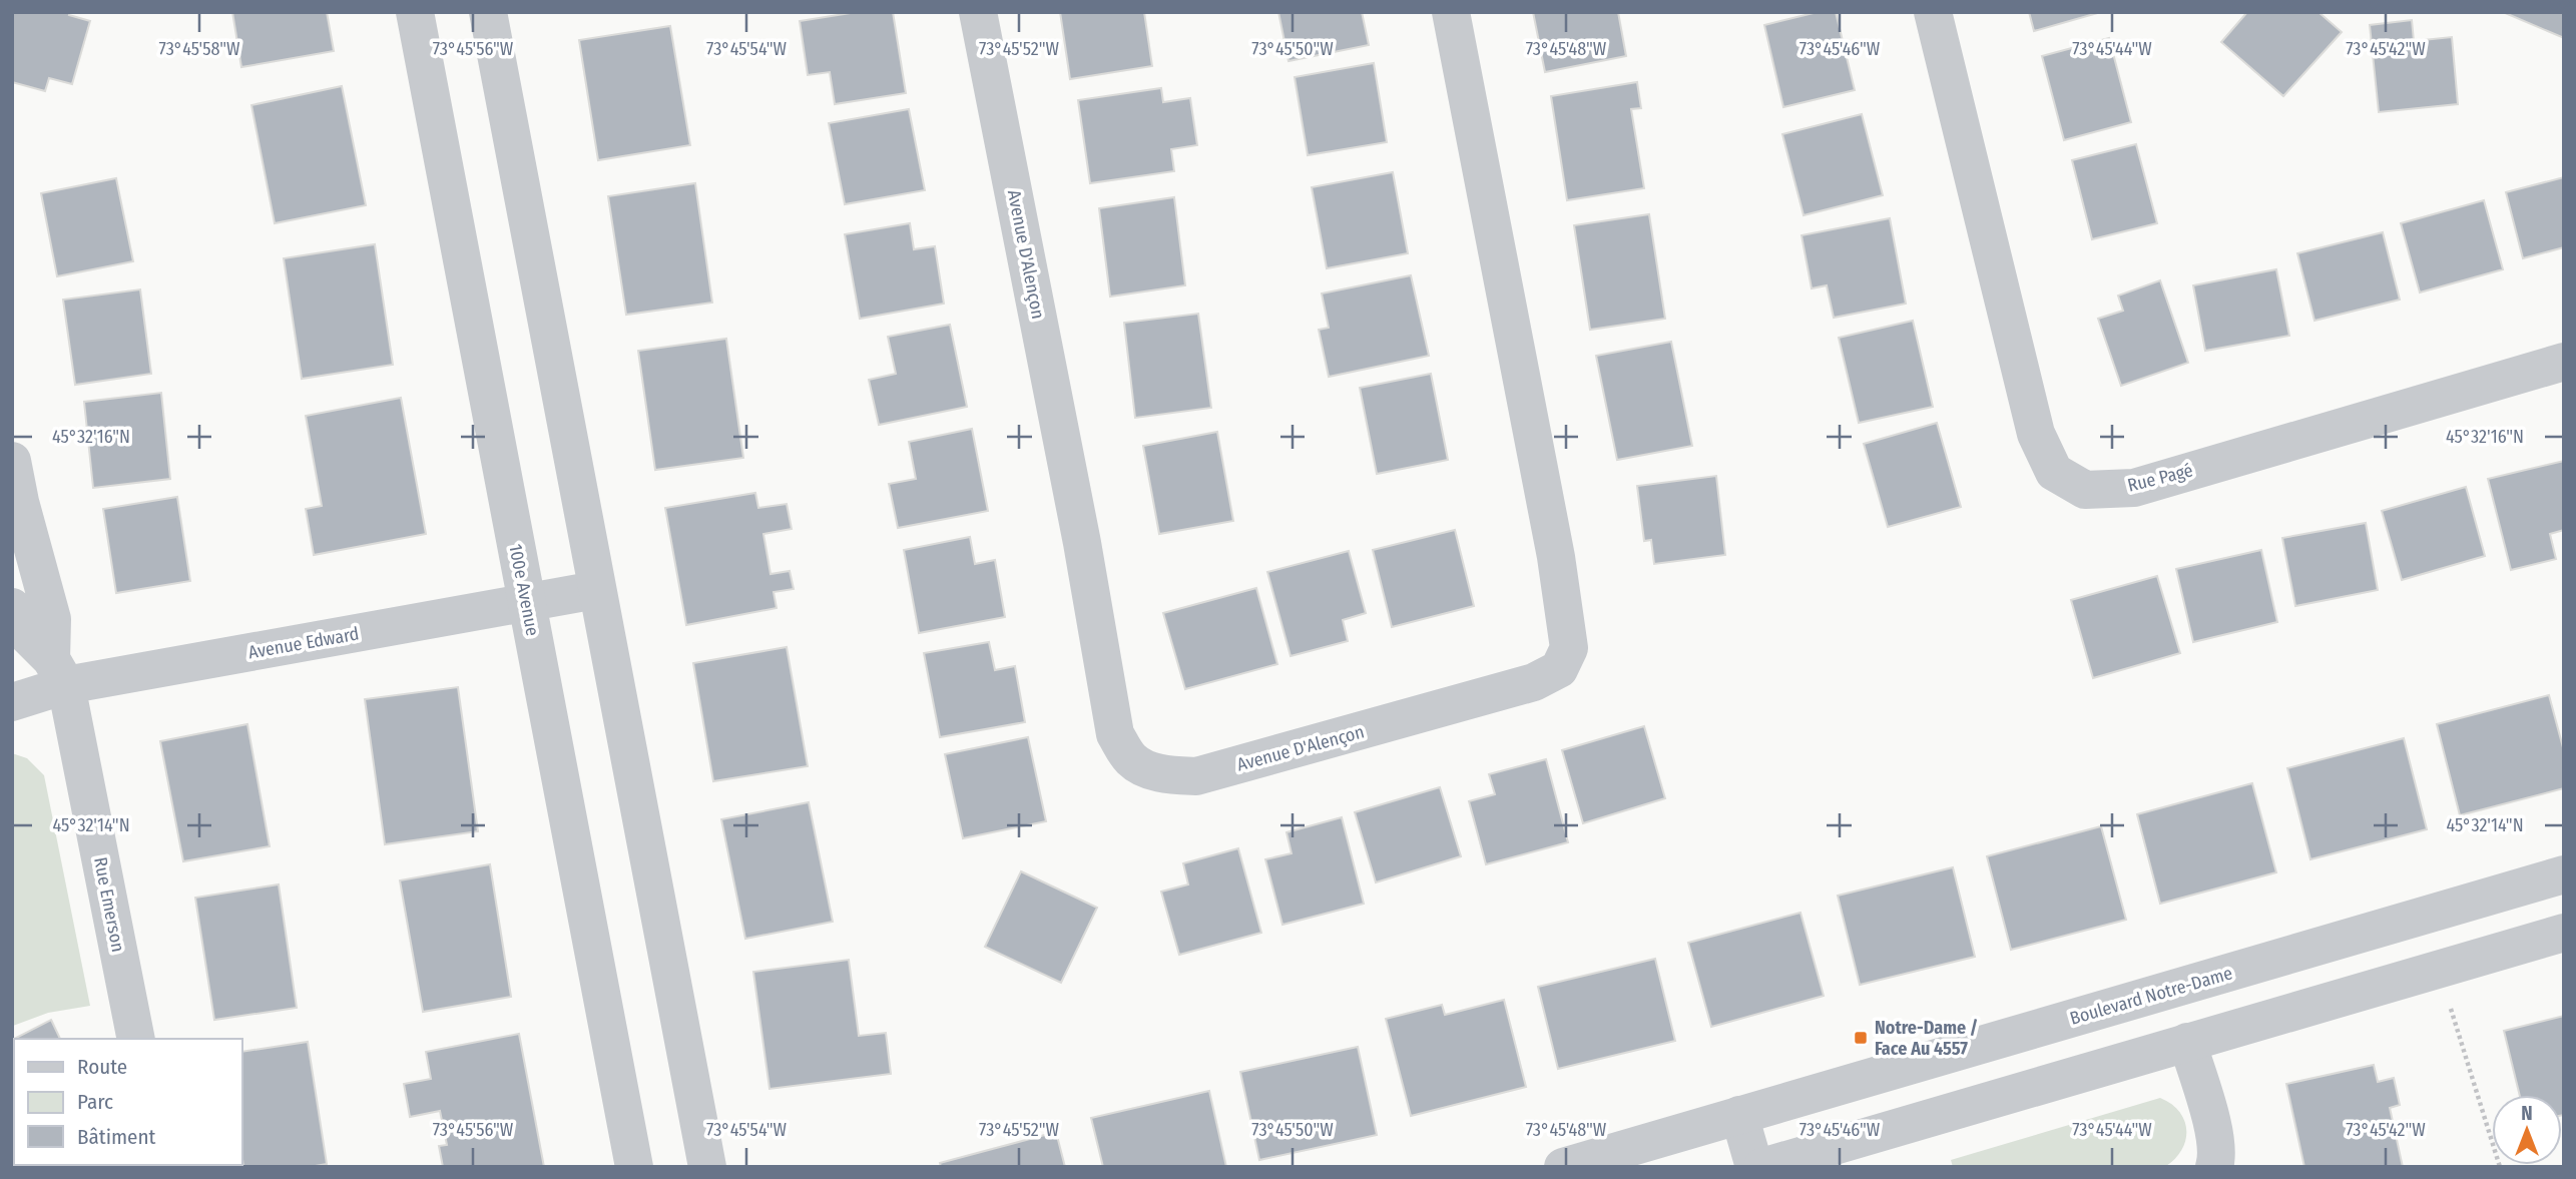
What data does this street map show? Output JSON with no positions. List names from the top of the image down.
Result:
{
  "streets": {
    "street": [
      "Avenue D'Alençon",
      "Rue Pagé",
      "100e Avenue",
      "Avenue Edward",
      "Rue Emerson",
      "Boulevard Notre-Dame"
    ]
  },
  "crossings": [
    ["100e Avenue", "Avenue Edward"],
    ["Avenue Edward", "Rue Emerson"]
  ],
  "places": {
    "transit": ["Notre-Dame / Face Au 4557"]
  },
  "legend": ["Route", "Parc", "Bâtiment"],
  "north": "top",
  "coordinates": [
    "73°45'58\"W",
    "73°45'56\"W",
    "73°45'54\"W",
    "73°45'52\"W",
    "73°45'50\"W",
    "73°45'48\"W",
    "73°45'46\"W",
    "73°45'44\"W",
    "73°45'42\"W",
    "45°32'16\"N",
    "45°32'14\"N"
  ]
}
